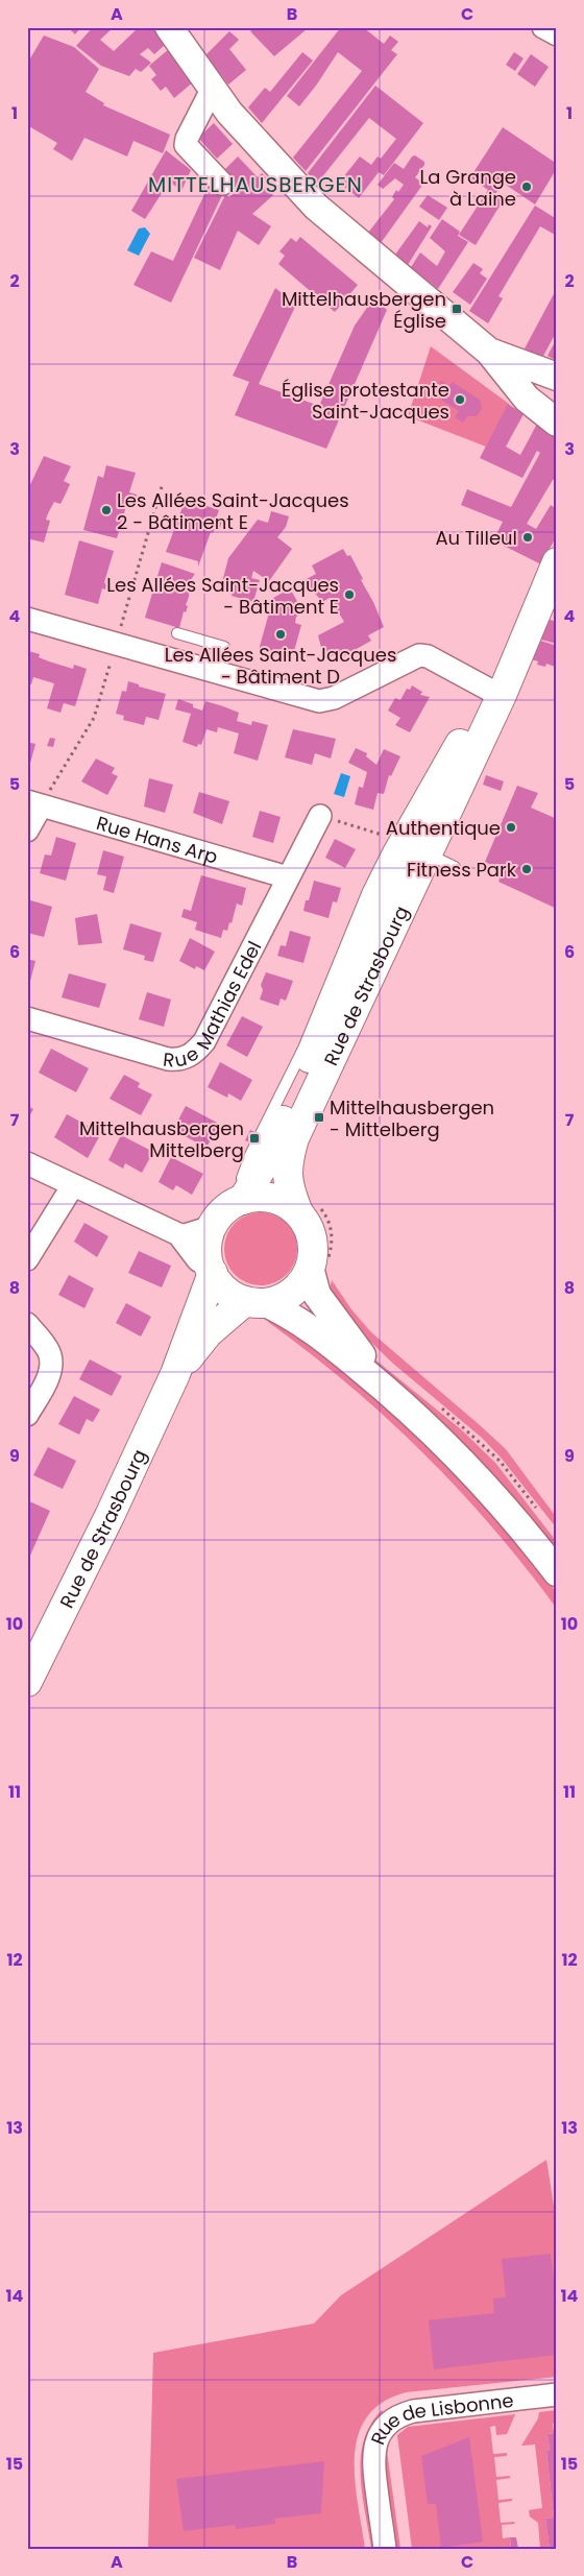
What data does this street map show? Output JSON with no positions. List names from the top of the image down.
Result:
{
  "streets": {
    "main road": ["Rue de Strasbourg"],
    "street": ["Rue Hans Arp", "Rue Mathias Edel", "Rue de Lisbonne"]
  },
  "crossings": [
    ["Rue Hans Arp", "Rue Mathias Edel"]
  ],
  "districts": ["MITTELHAUSBERGEN"],
  "places": {
    "other": [
      "La Grange à Laine",
      "Église protestante Saint-Jacques",
      "Les Allées Saint-Jacques 2 - Bâtiment E",
      "Au Tilleul",
      "Les Allées Saint-Jacques - Bâtiment E",
      "Les Allées Saint-Jacques - Bâtiment D",
      "Authentique",
      "Fitness Park"
    ],
    "transit": ["Mittelhausbergen Église", "Mittelhausbergen - Mittelberg", "Mittelhausbergen Mittelberg"]
  },
  "grid": {
    "columns": ["A", "B", "C"],
    "rows": [
      "1",
      "2",
      "3",
      "4",
      "5",
      "6",
      "7",
      "8",
      "9",
      "10",
      "11",
      "12",
      "13",
      "14",
      "15"
    ]
  }
}
